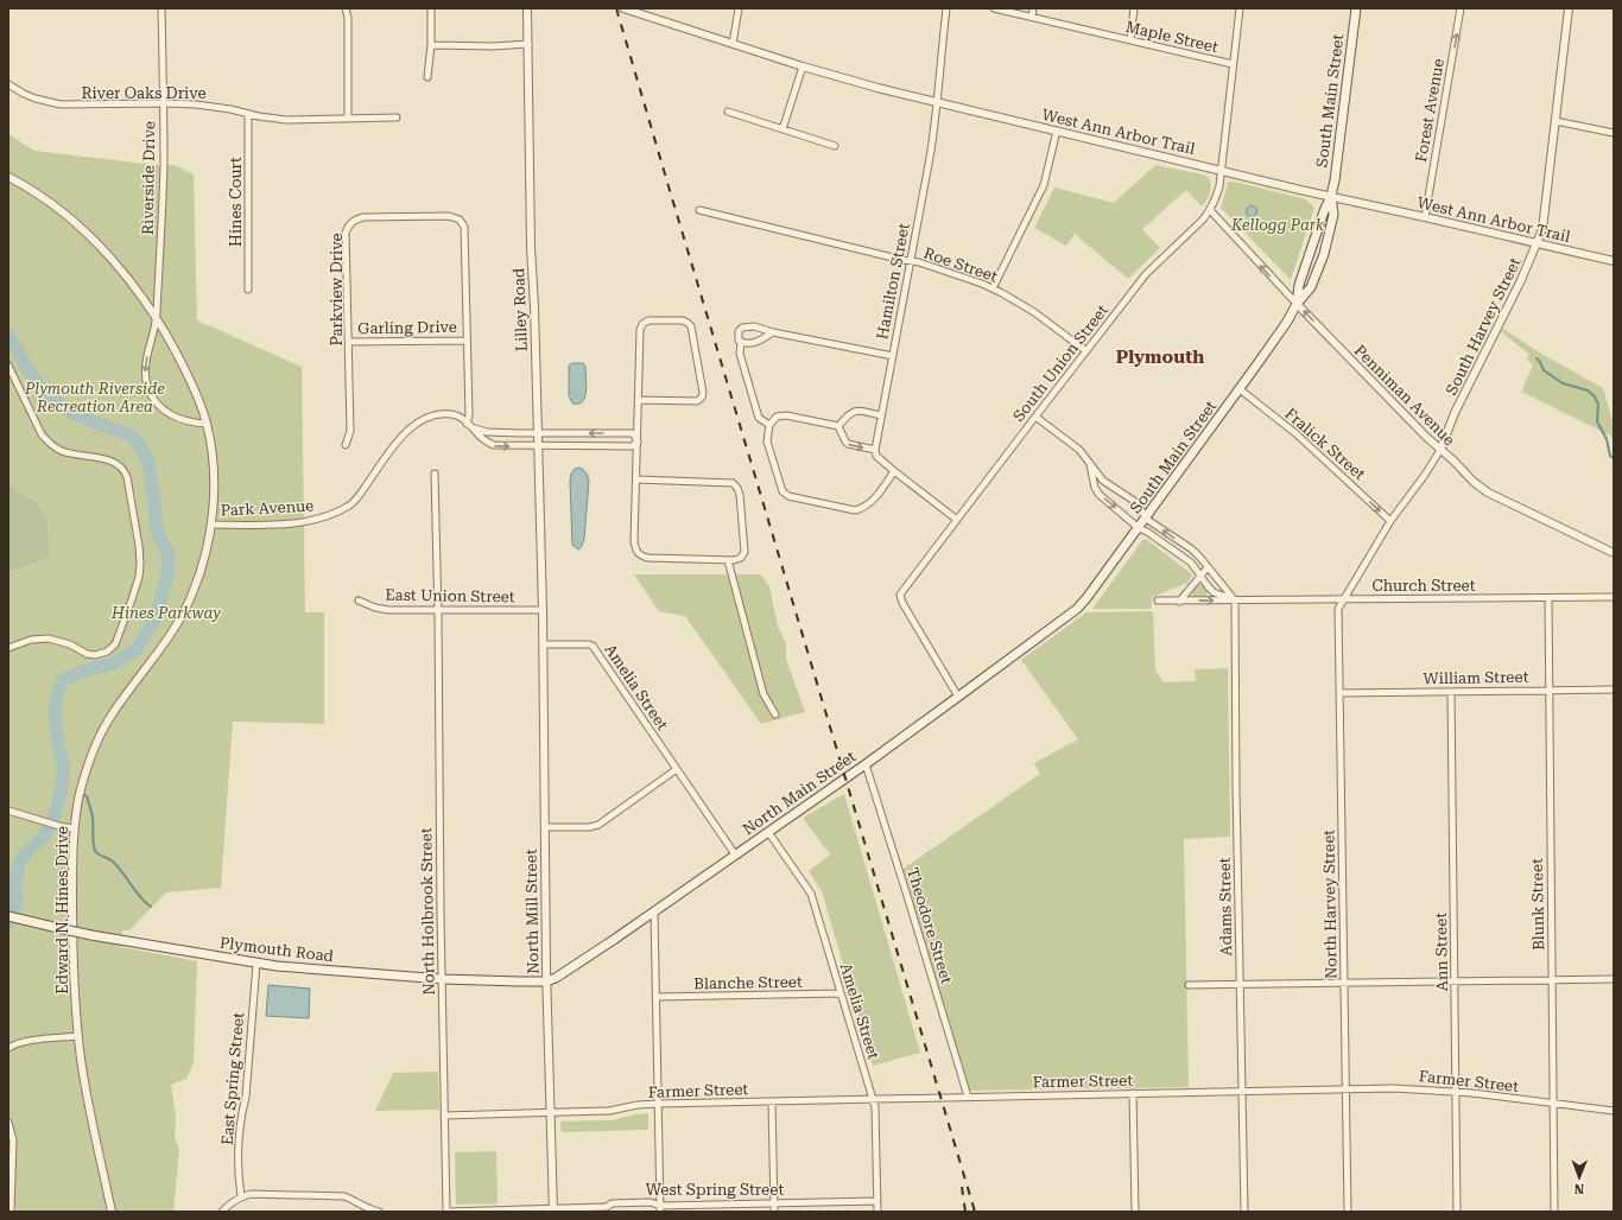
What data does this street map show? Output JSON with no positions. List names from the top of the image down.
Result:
{
  "streets": {
    "main road": ["South Main Street", "North Main Street", "Plymouth Road"],
    "street": [
      "Maple Street",
      "River Oaks Drive",
      "Forest Avenue",
      "West Ann Arbor Trail",
      "Riverside Drive",
      "Hines Court",
      "Roe Street",
      "Hamilton Street",
      "Parkview Drive",
      "Lilley Road",
      "South Harvey Street",
      "Garling Drive",
      "South Union Street",
      "Penniman Avenue",
      "Fralick Street",
      "Park Avenue",
      "Church Street",
      "East Union Street",
      "William Street",
      "Amelia Street",
      "North Harvey Street",
      "Blunk Street",
      "Adams Street",
      "Edward N. Hines Drive",
      "North Holbrook Street",
      "North Mill Street",
      "Theodore Street",
      "Ann Street",
      "Blanche Street",
      "East Spring Street",
      "Farmer Street",
      "West Spring Street"
    ]
  },
  "crossings": [
    ["Maple Street", "South Union Street"],
    ["River Oaks Drive", "Riverside Drive"],
    ["River Oaks Drive", "Hines Court"],
    ["South Main Street", "West Ann Arbor Trail"],
    ["South Main Street", "Penniman Avenue"],
    ["South Main Street", "Fralick Street"],
    ["South Main Street", "Church Street"],
    ["South Main Street", "North Main Street"],
    ["Forest Avenue", "West Ann Arbor Trail"],
    ["West Ann Arbor Trail", "Hamilton Street"],
    ["West Ann Arbor Trail", "South Harvey Street"],
    ["West Ann Arbor Trail", "South Union Street"],
    ["Riverside Drive", "Edward N. Hines Drive"],
    ["Roe Street", "Hamilton Street"],
    ["Roe Street", "South Union Street"],
    ["Parkview Drive", "Garling Drive"],
    ["Parkview Drive", "Park Avenue"],
    ["Lilley Road", "Park Avenue"],
    ["Lilley Road", "East Union Street"],
    ["Lilley Road", "North Mill Street"],
    ["South Harvey Street", "Penniman Avenue"],
    ["South Harvey Street", "Fralick Street"],
    ["South Harvey Street", "Church Street"],
    ["South Harvey Street", "North Harvey Street"],
    ["South Union Street", "Penniman Avenue"],
    ["South Union Street", "Church Street"],
    ["South Union Street", "North Main Street"],
    ["Park Avenue", "Edward N. Hines Drive"],
    ["Church Street", "North Harvey Street"],
    ["Church Street", "Blunk Street"],
    ["Church Street", "Adams Street"],
    ["East Union Street", "North Holbrook Street"],
    ["East Union Street", "North Mill Street"],
    ["William Street", "North Harvey Street"],
    ["William Street", "Blunk Street"],
    ["William Street", "Ann Street"],
    ["Amelia Street", "North Main Street"],
    ["Amelia Street", "North Mill Street"],
    ["Amelia Street", "Blanche Street"],
    ["Amelia Street", "Farmer Street"],
    ["Amelia Street", "West Spring Street"],
    ["North Main Street", "North Mill Street"],
    ["North Main Street", "Theodore Street"],
    ["North Main Street", "Plymouth Road"],
    ["North Harvey Street", "Farmer Street"],
    ["Blunk Street", "Farmer Street"],
    ["Adams Street", "Farmer Street"],
    ["North Holbrook Street", "Plymouth Road"],
    ["North Holbrook Street", "Farmer Street"],
    ["North Mill Street", "Plymouth Road"],
    ["North Mill Street", "Farmer Street"],
    ["North Mill Street", "West Spring Street"],
    ["Theodore Street", "Farmer Street"],
    ["Plymouth Road", "East Spring Street"],
    ["Ann Street", "Farmer Street"]
  ],
  "one_way": ["Forest Avenue", "Penniman Avenue", "Fralick Street"],
  "districts": ["Plymouth"],
  "parks": ["Kellogg Park", "Plymouth Riverside Recreation Area", "Hines Parkway"],
  "north": "bottom"
}
